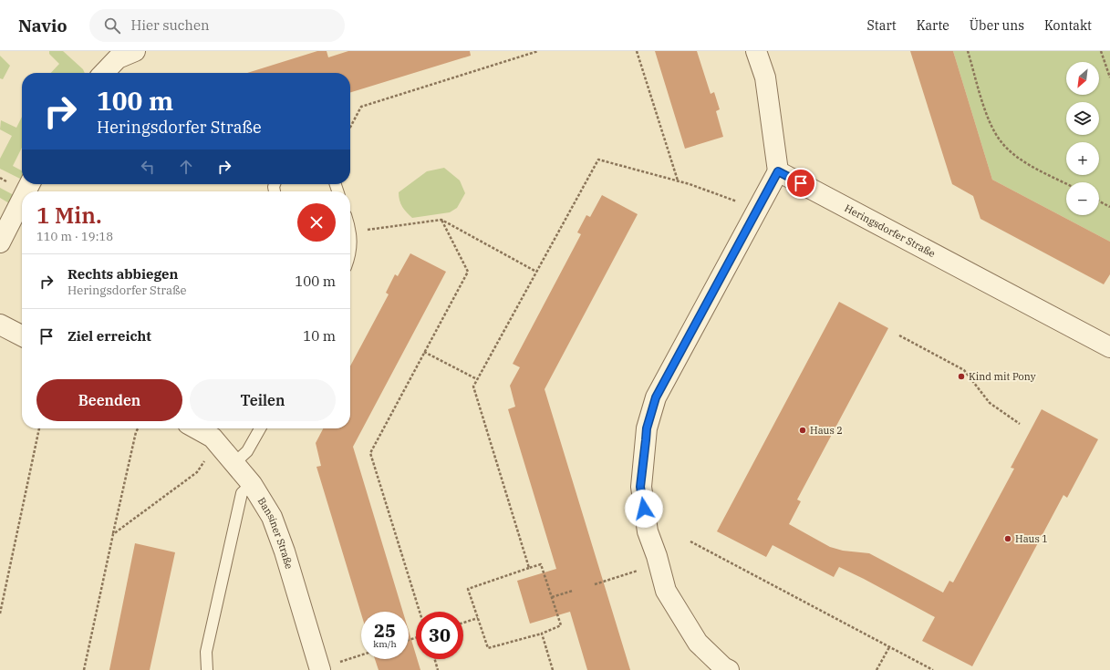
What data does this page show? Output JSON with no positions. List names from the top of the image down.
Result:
{
  "streets": {
    "street": ["Heringsdorfer Straße", "Bansiner Straße"]
  },
  "places": ["Kind mit Pony", "Haus 2", "Haus 1"],
  "north": "bottom left",
  "page": {
    "header": "Navio",
    "search": "Hier suchen",
    "nav": [
      "Start",
      "Karte",
      "Über uns",
      "Kontakt"
    ],
    "map_buttons": ["+", "−"],
    "turn": ["100 m", "Heringsdorfer Straße"],
    "heading": ["1 Min.", "110 m · 19:18"],
    "list": [
      {
        "name": "Rechts abbiegen",
        "note": "Heringsdorfer Straße",
        "value": "100 m"
      },
      {
        "name": "Ziel erreicht",
        "value": "10 m"
      }
    ],
    "buttons": ["Beenden", "Teilen"],
    "speed": "25 km/h",
    "limit": "30"
  }
}
